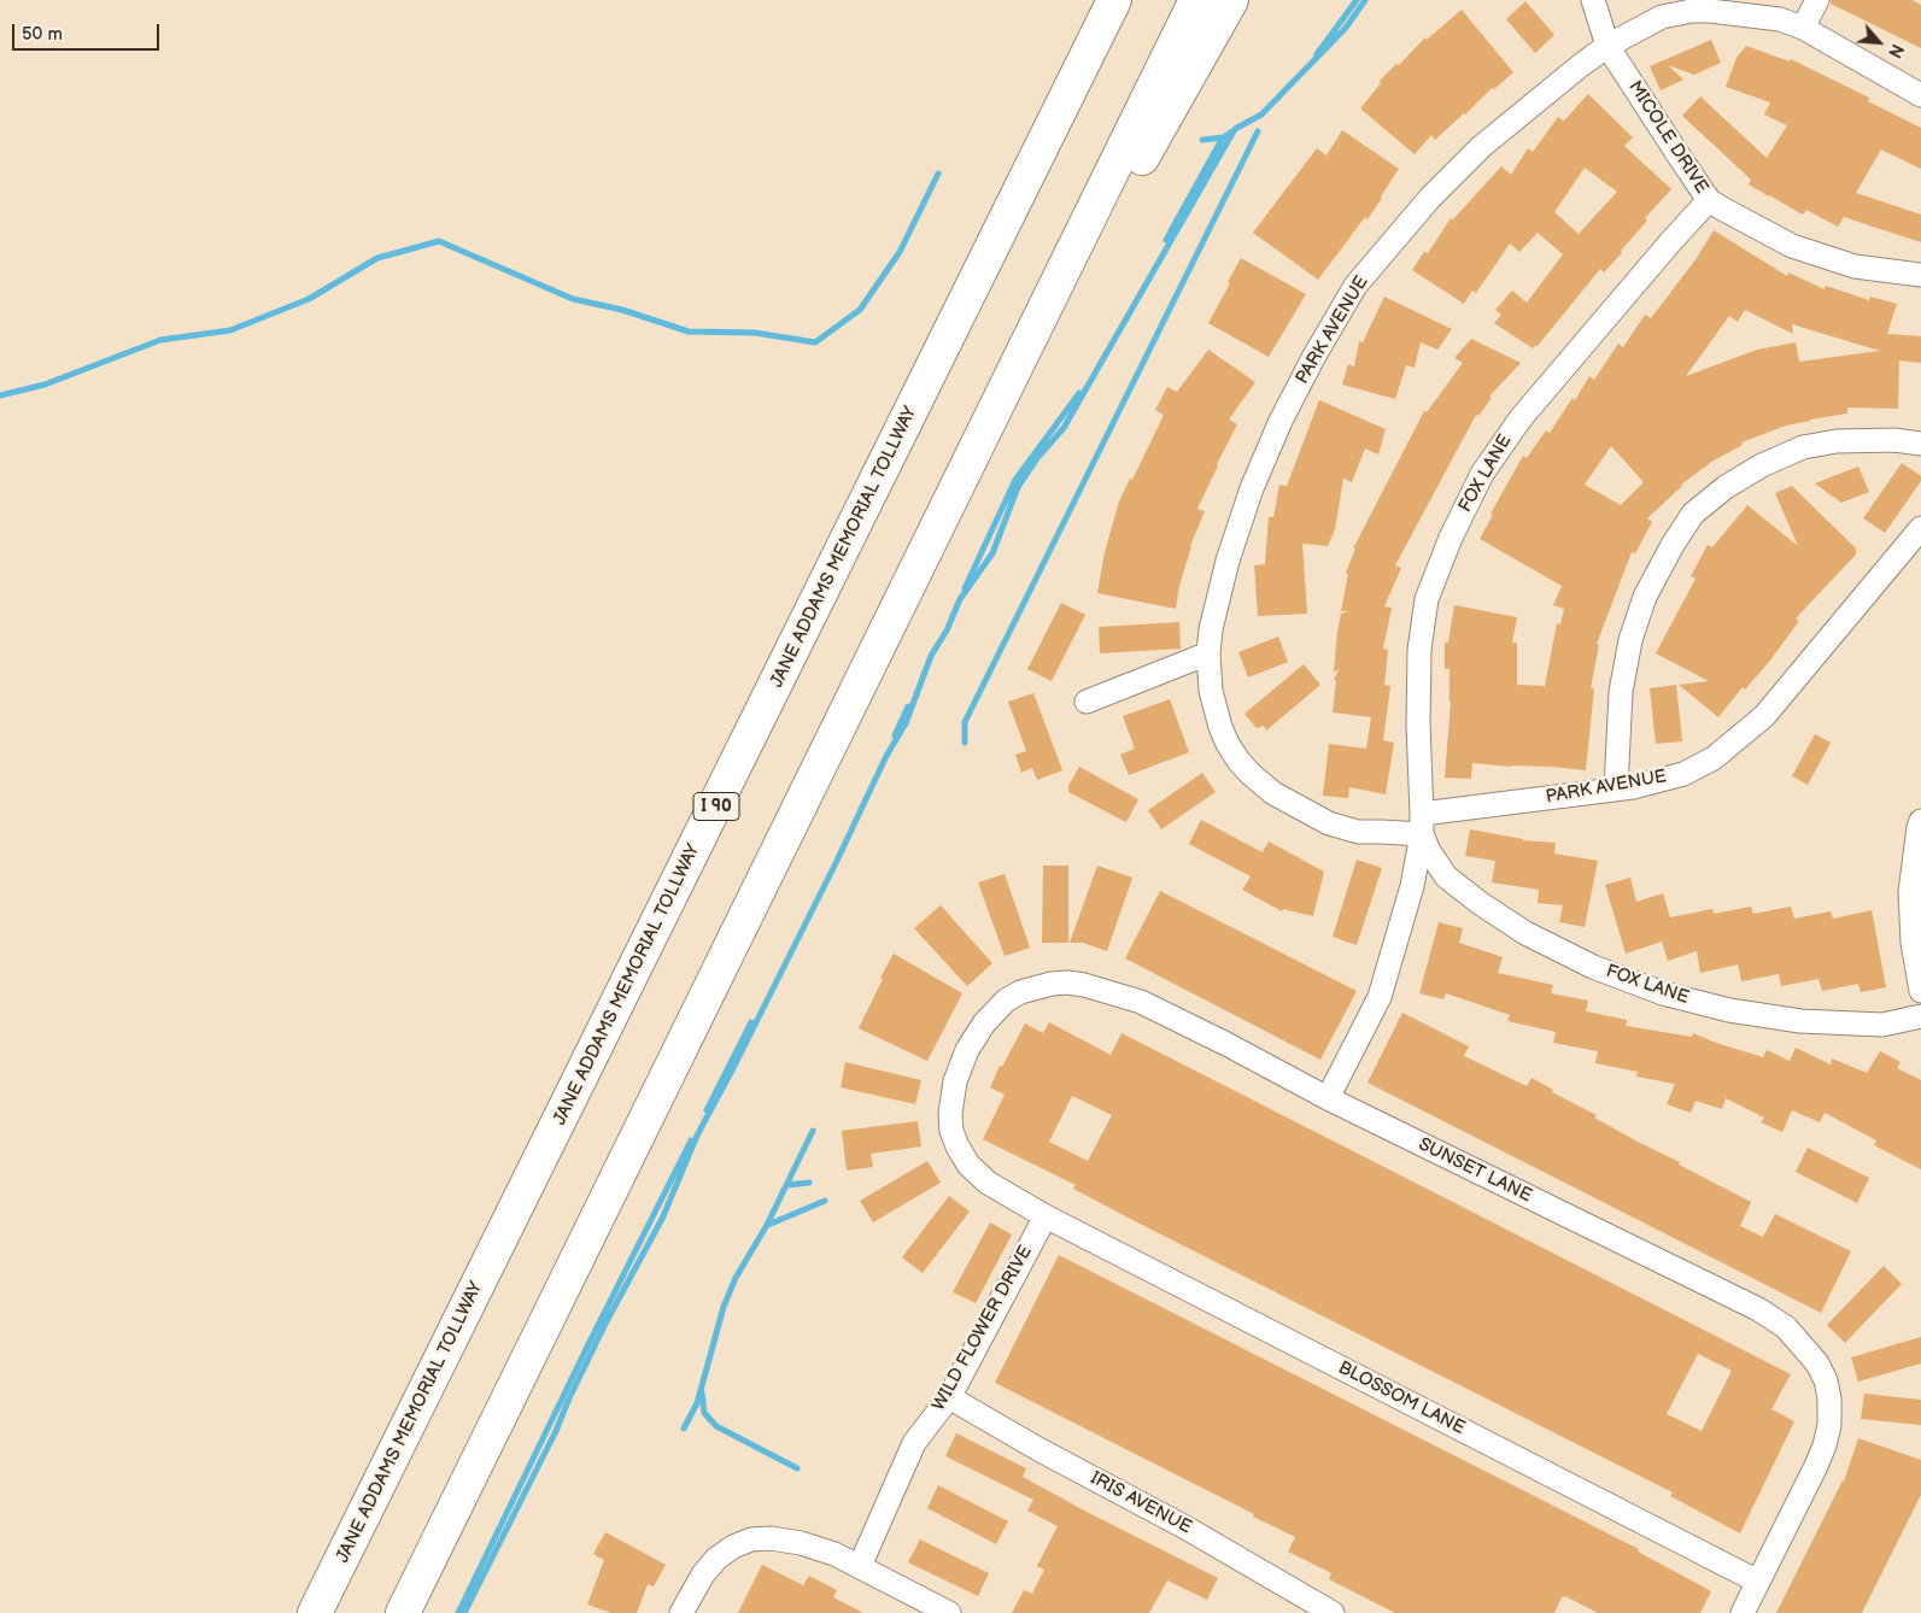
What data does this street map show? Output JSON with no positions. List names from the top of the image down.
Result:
{
  "streets": {
    "highway": ["JANE ADDAMS MEMORIAL TOLLWAY", "I 90"],
    "street": [
      "MICOLE DRIVE",
      "PARK AVENUE",
      "FOX LANE",
      "SUNSET LANE",
      "WILD FLOWER DRIVE",
      "BLOSSOM LANE",
      "IRIS AVENUE"
    ]
  },
  "crossings": [
    ["MICOLE DRIVE", "PARK AVENUE"],
    ["MICOLE DRIVE", "FOX LANE"],
    ["PARK AVENUE", "FOX LANE"],
    ["SUNSET LANE", "WILD FLOWER DRIVE"],
    ["SUNSET LANE", "BLOSSOM LANE"],
    ["WILD FLOWER DRIVE", "BLOSSOM LANE"],
    ["WILD FLOWER DRIVE", "IRIS AVENUE"]
  ],
  "scale_bar": "50 m",
  "north": "bottom right"
}
